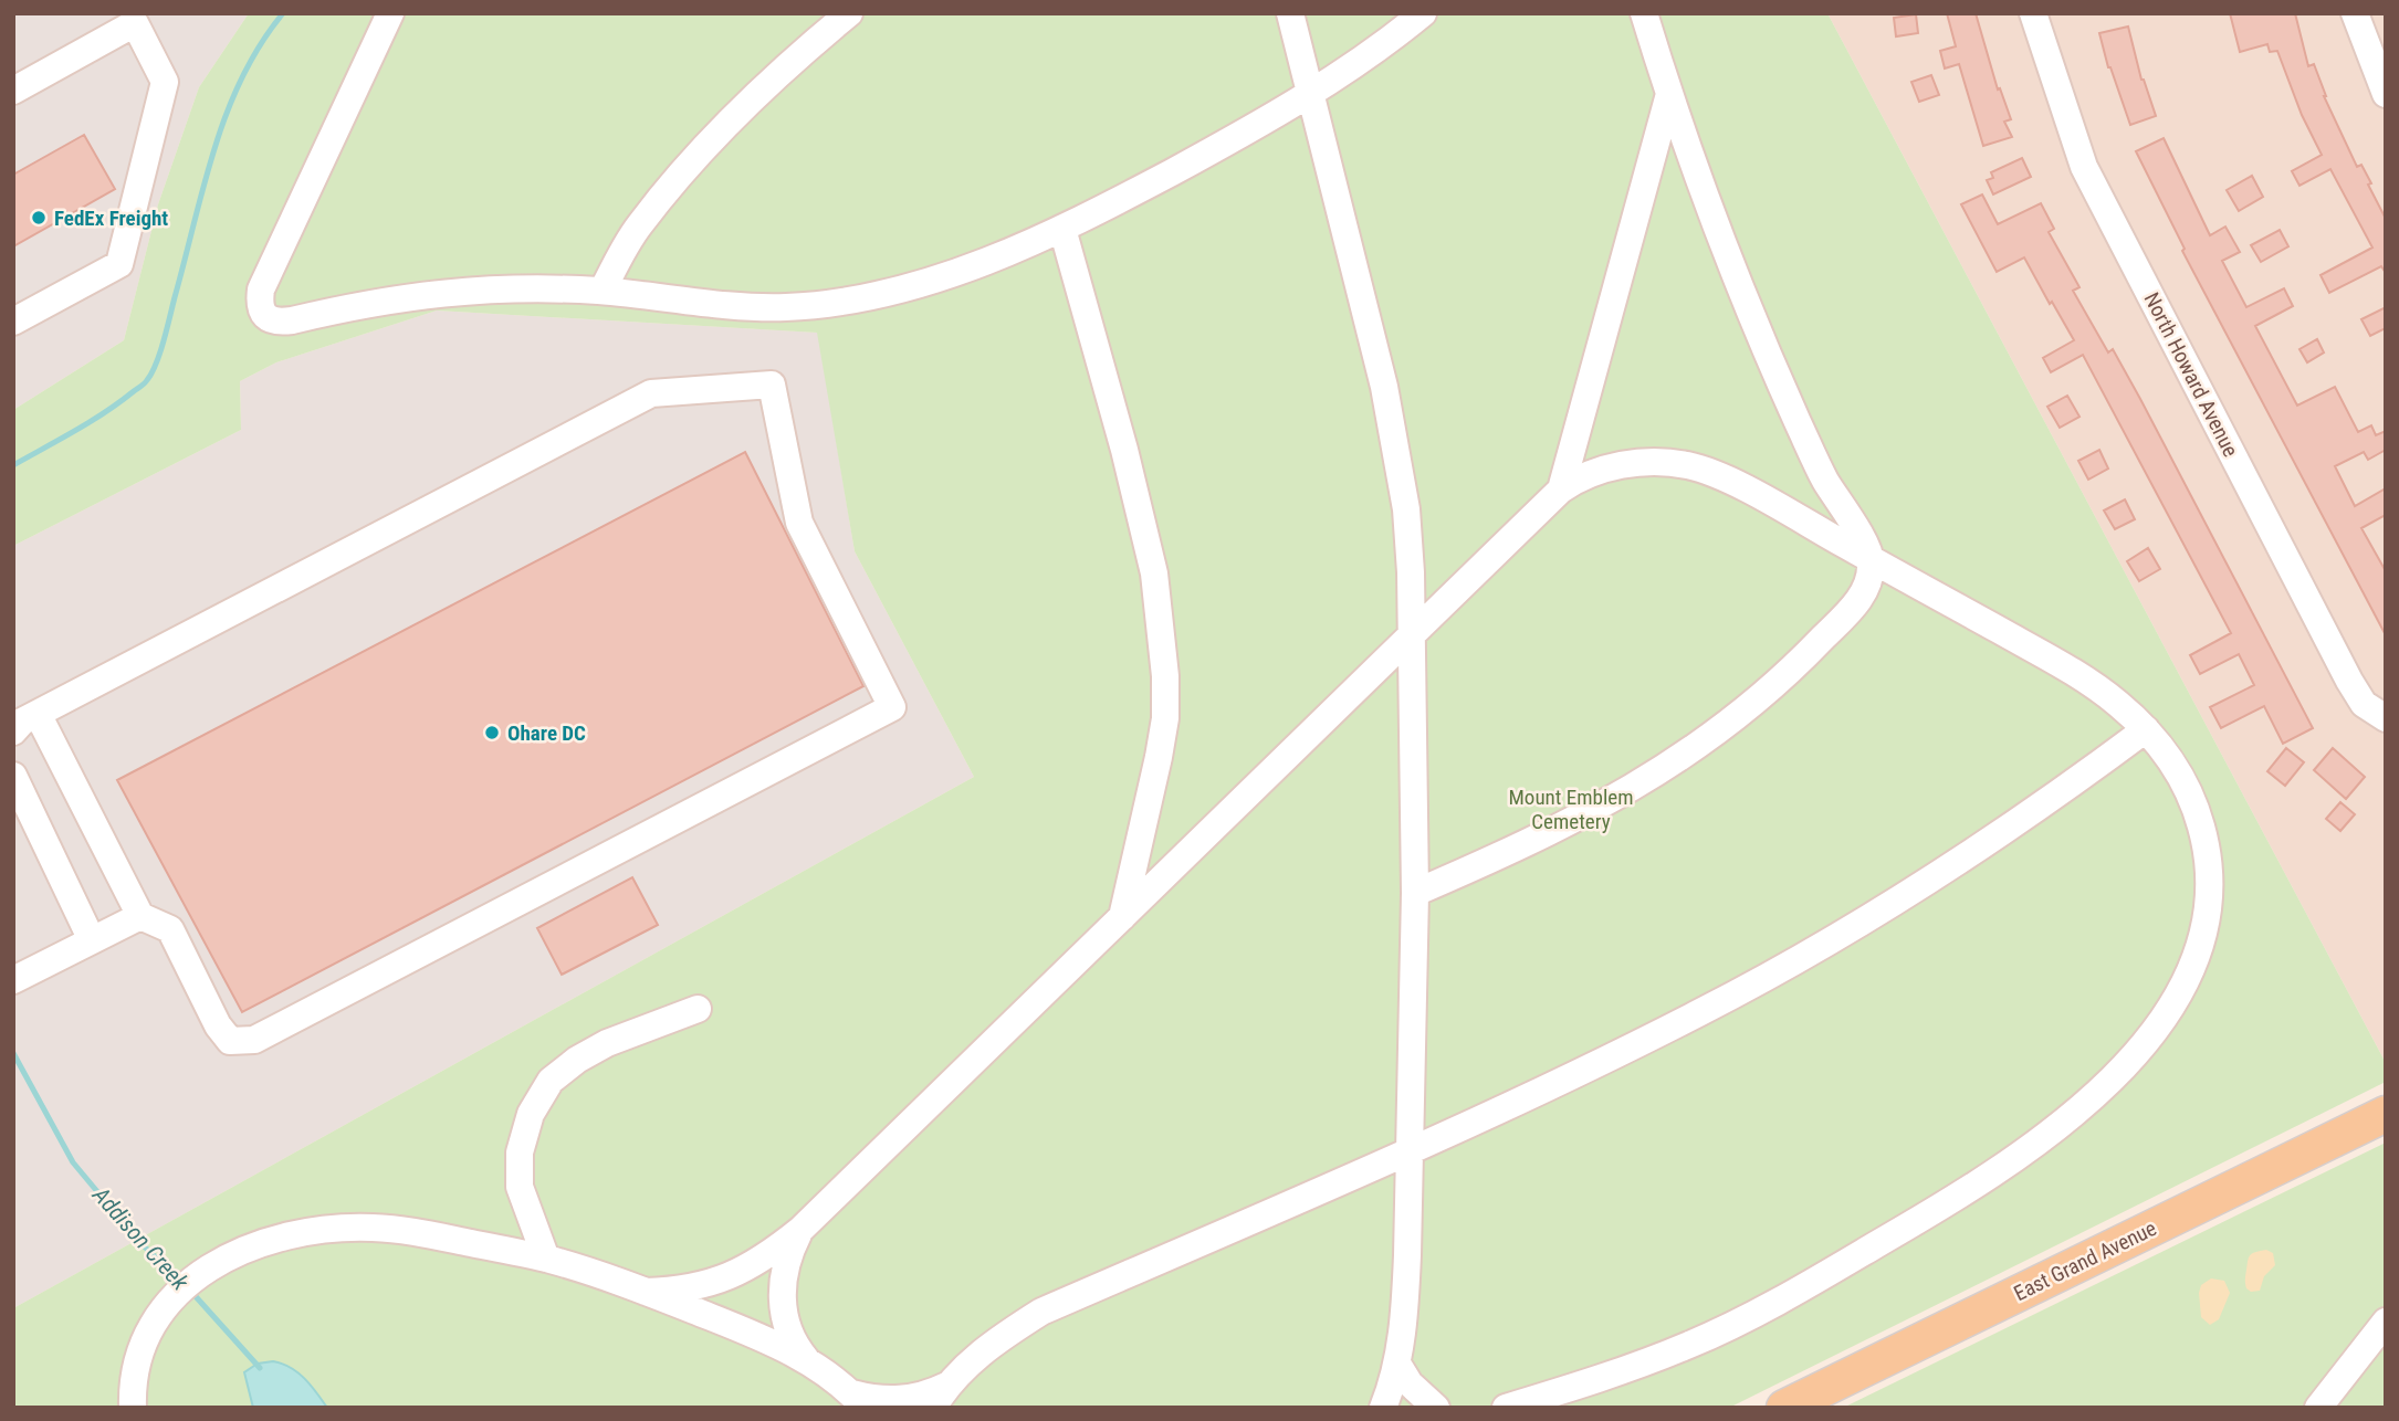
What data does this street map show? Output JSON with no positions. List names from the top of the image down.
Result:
{
  "streets": {
    "main road": ["East Grand Avenue"],
    "street": ["North Howard Avenue"]
  },
  "water": ["Addison Creek"],
  "parks": ["Mount Emblem Cemetery"],
  "places": ["FedEx Freight", "Ohare DC"]
}
